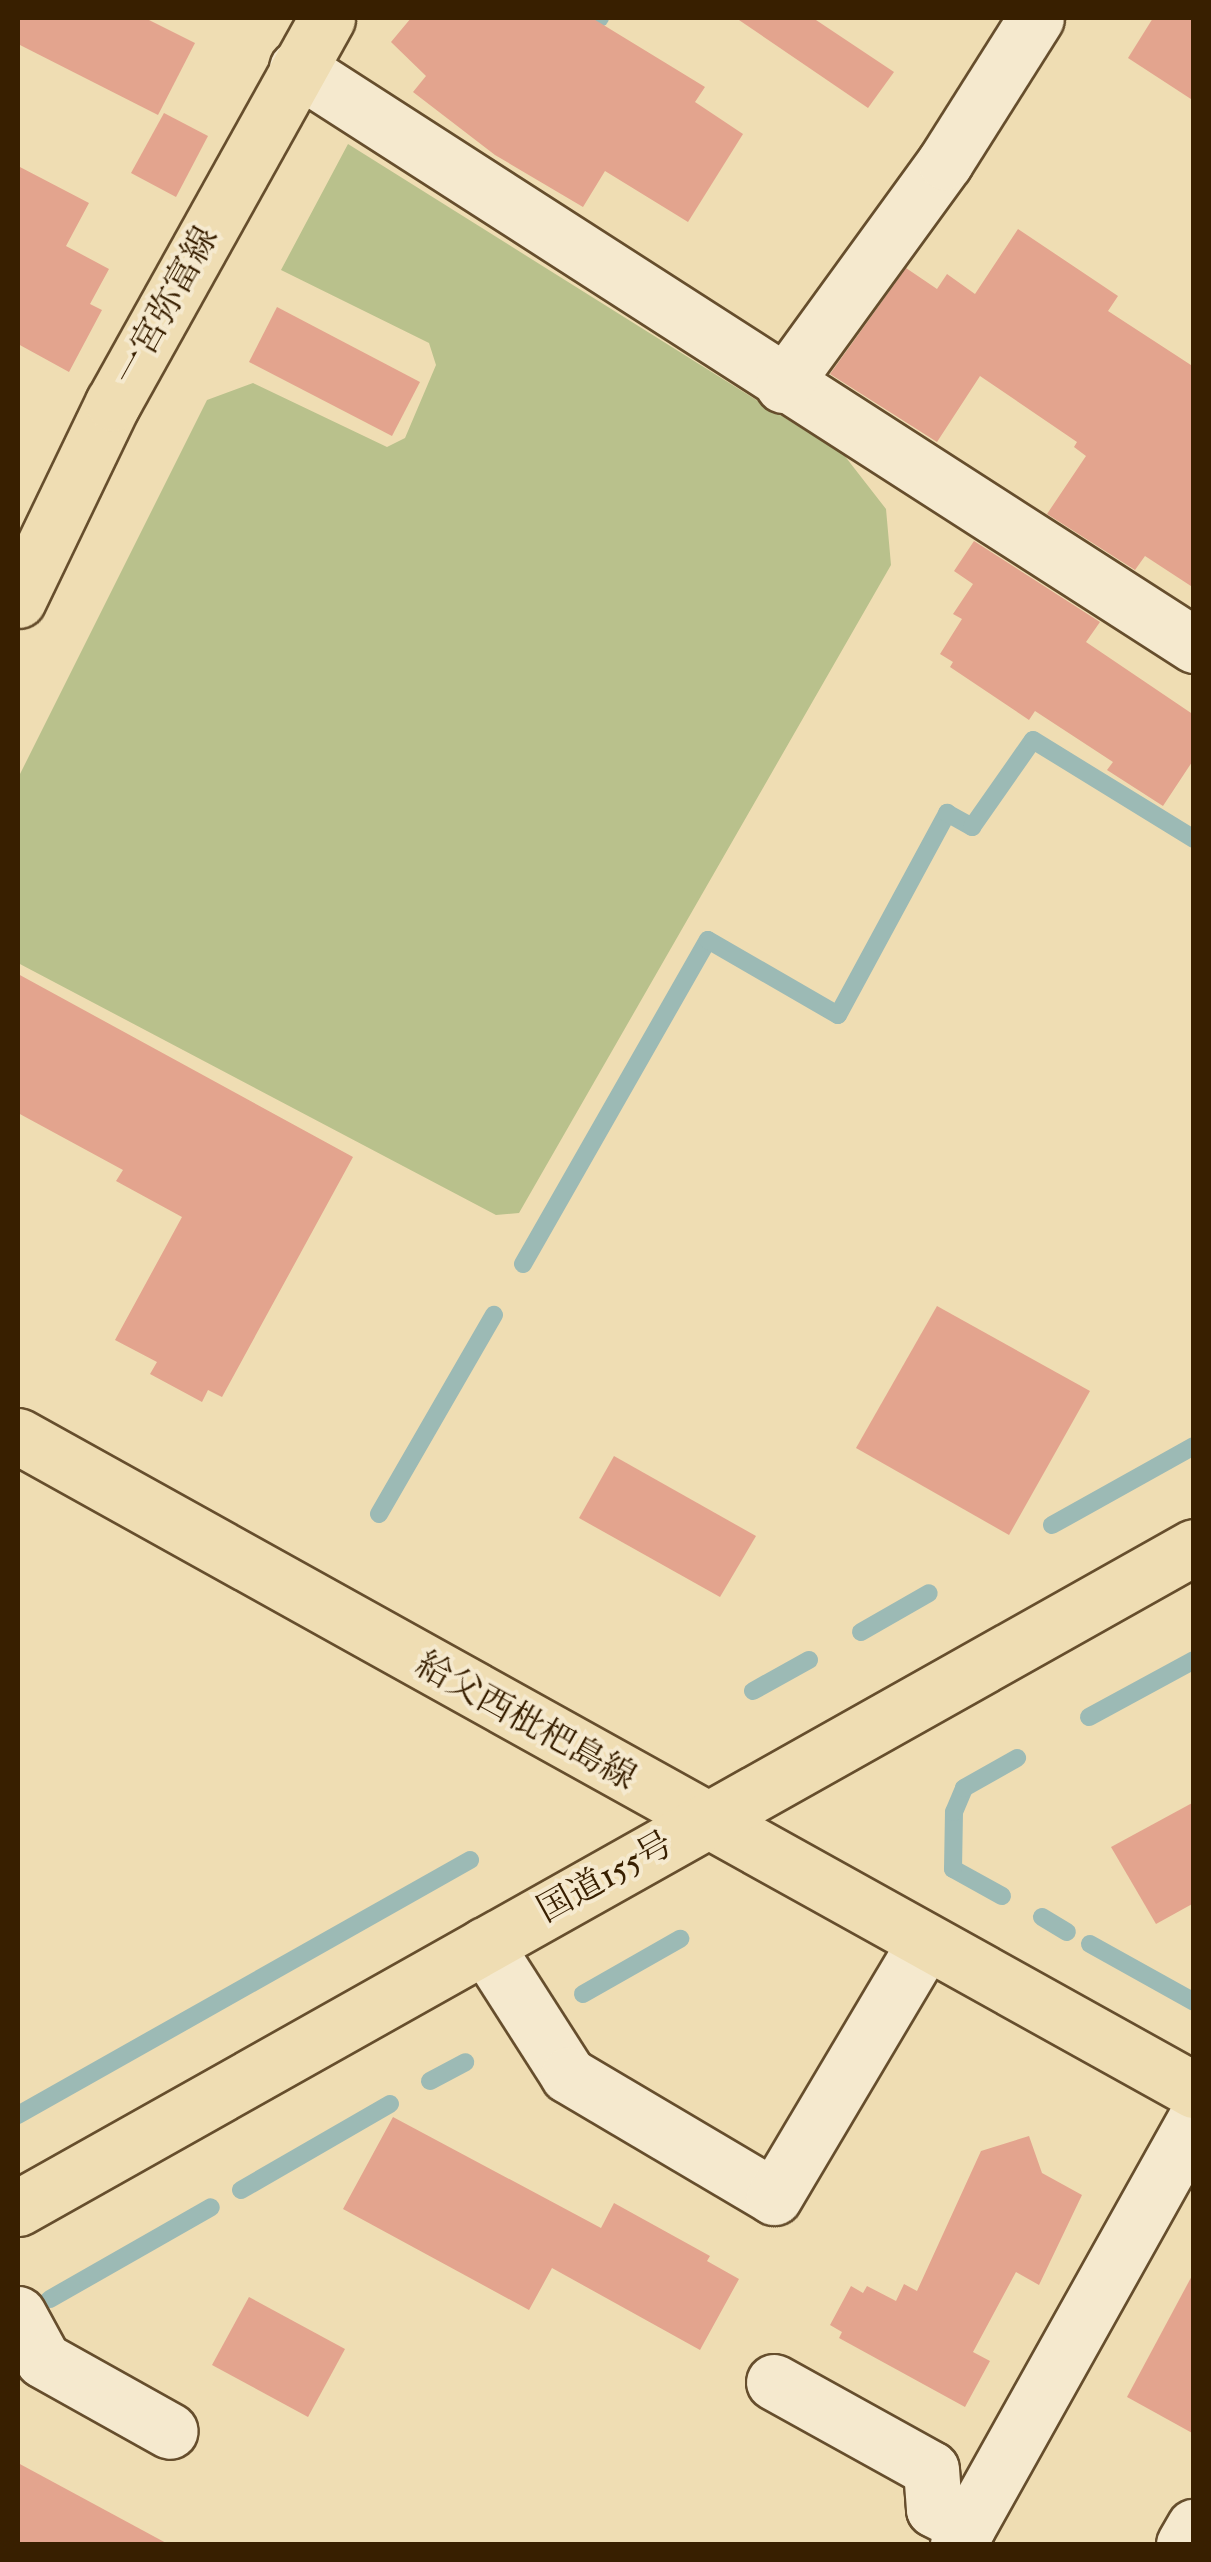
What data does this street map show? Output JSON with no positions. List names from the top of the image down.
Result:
{
  "streets": {
    "main road": ["一宮弥富線", "給父西枇杷島線", "国道155号"]
  },
  "crossings": [
    ["給父西枇杷島線", "国道155号"]
  ]
}
